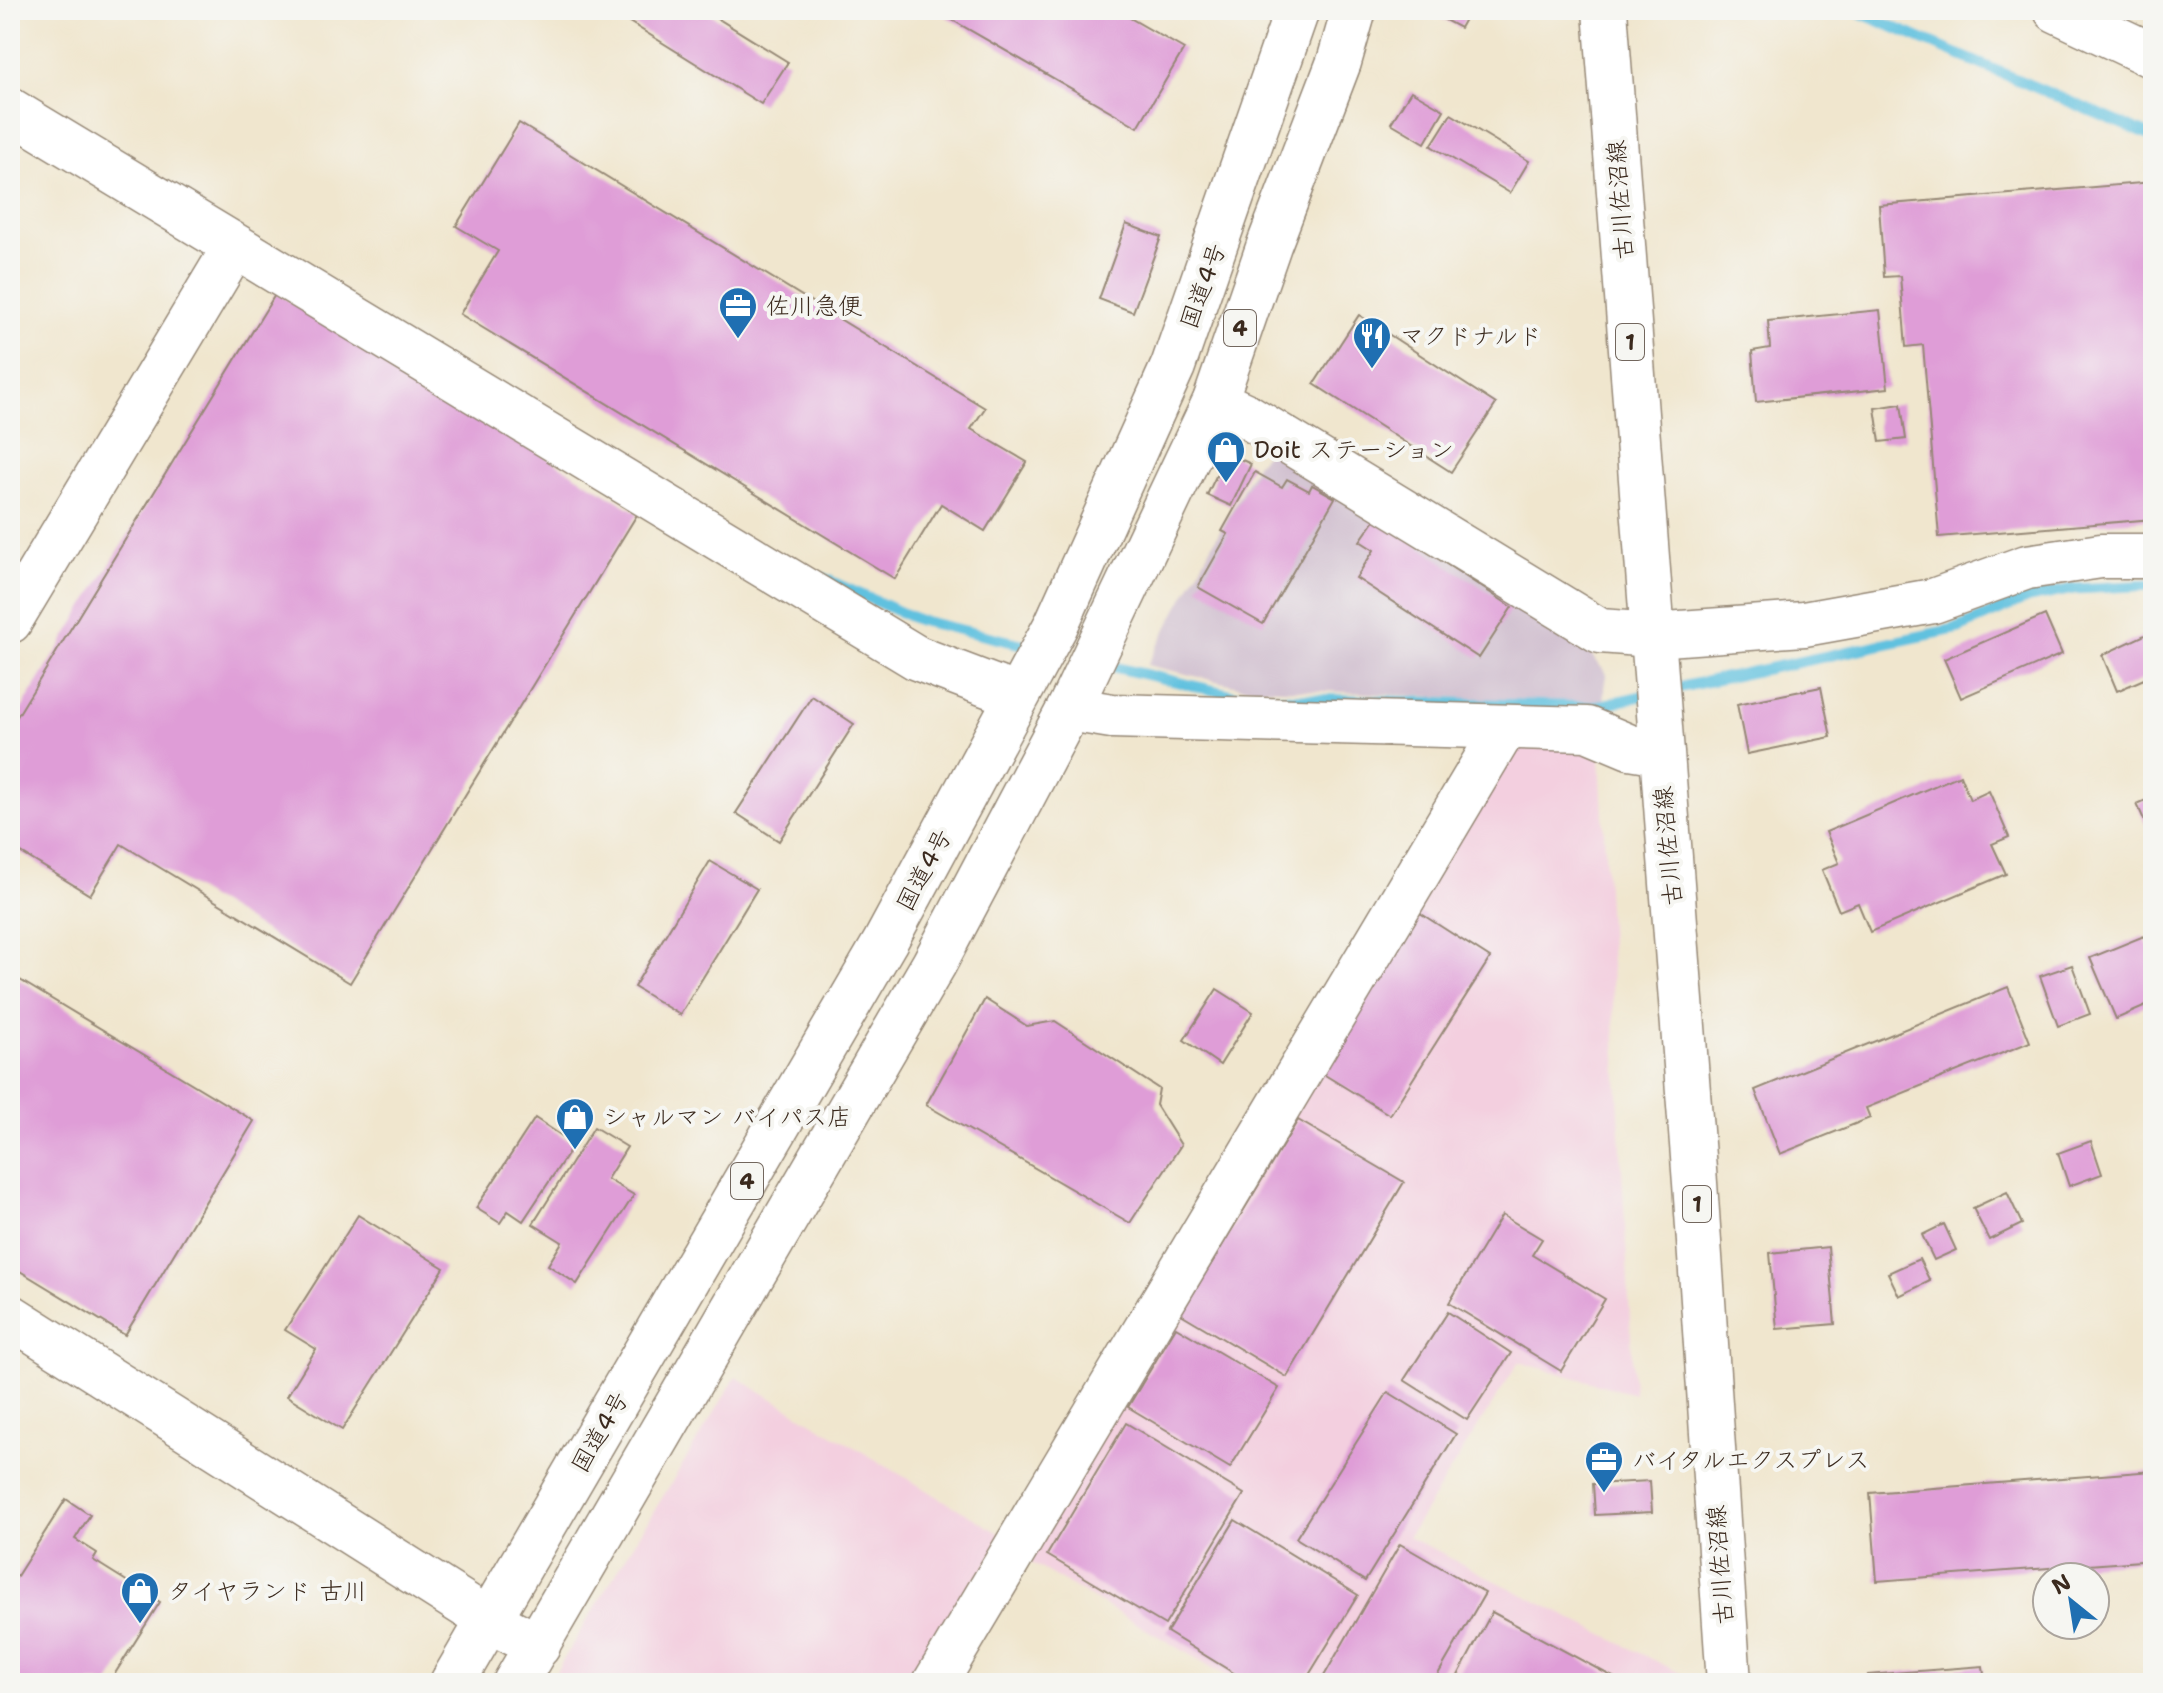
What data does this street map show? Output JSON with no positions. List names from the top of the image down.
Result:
{
  "streets": {
    "main road": [
      "古川佐沼線",
      "国道4号",
      "4",
      "1"
    ]
  },
  "places": {
    "office": ["佐川急便", "バイタルエクスプレス"],
    "restaurant": ["マクドナルド"],
    "shop": ["Doit ステーション", "シャルマン バイパス店", "タイヤランド 古川"]
  },
  "north": "top left"
}
